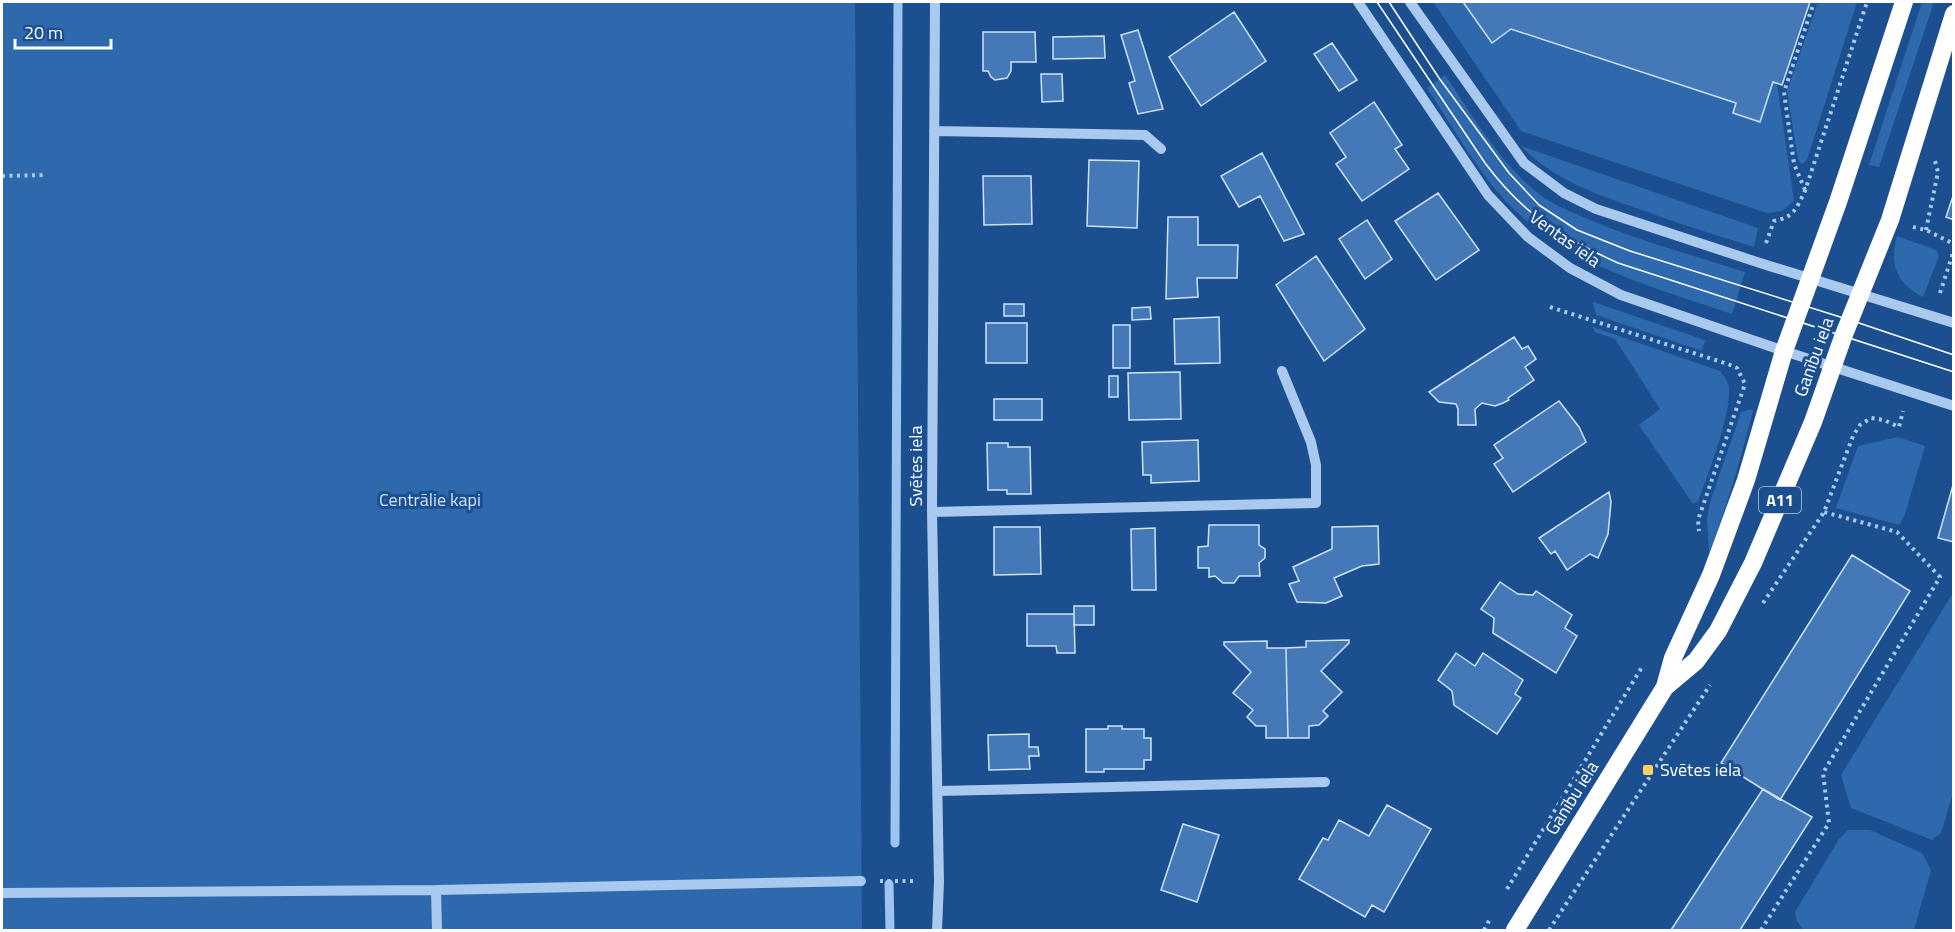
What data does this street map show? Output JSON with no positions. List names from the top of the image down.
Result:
{
  "streets": {
    "highway": ["Ganību iela", "A11"],
    "street": ["Ventas iela", "Svētes iela"]
  },
  "crossings": [
    ["Ventas iela", "Ganību iela"]
  ],
  "parks": ["Centrālie kapi"],
  "places": {
    "transit": ["Svētes iela"]
  },
  "scale_bar": "20 m"
}
